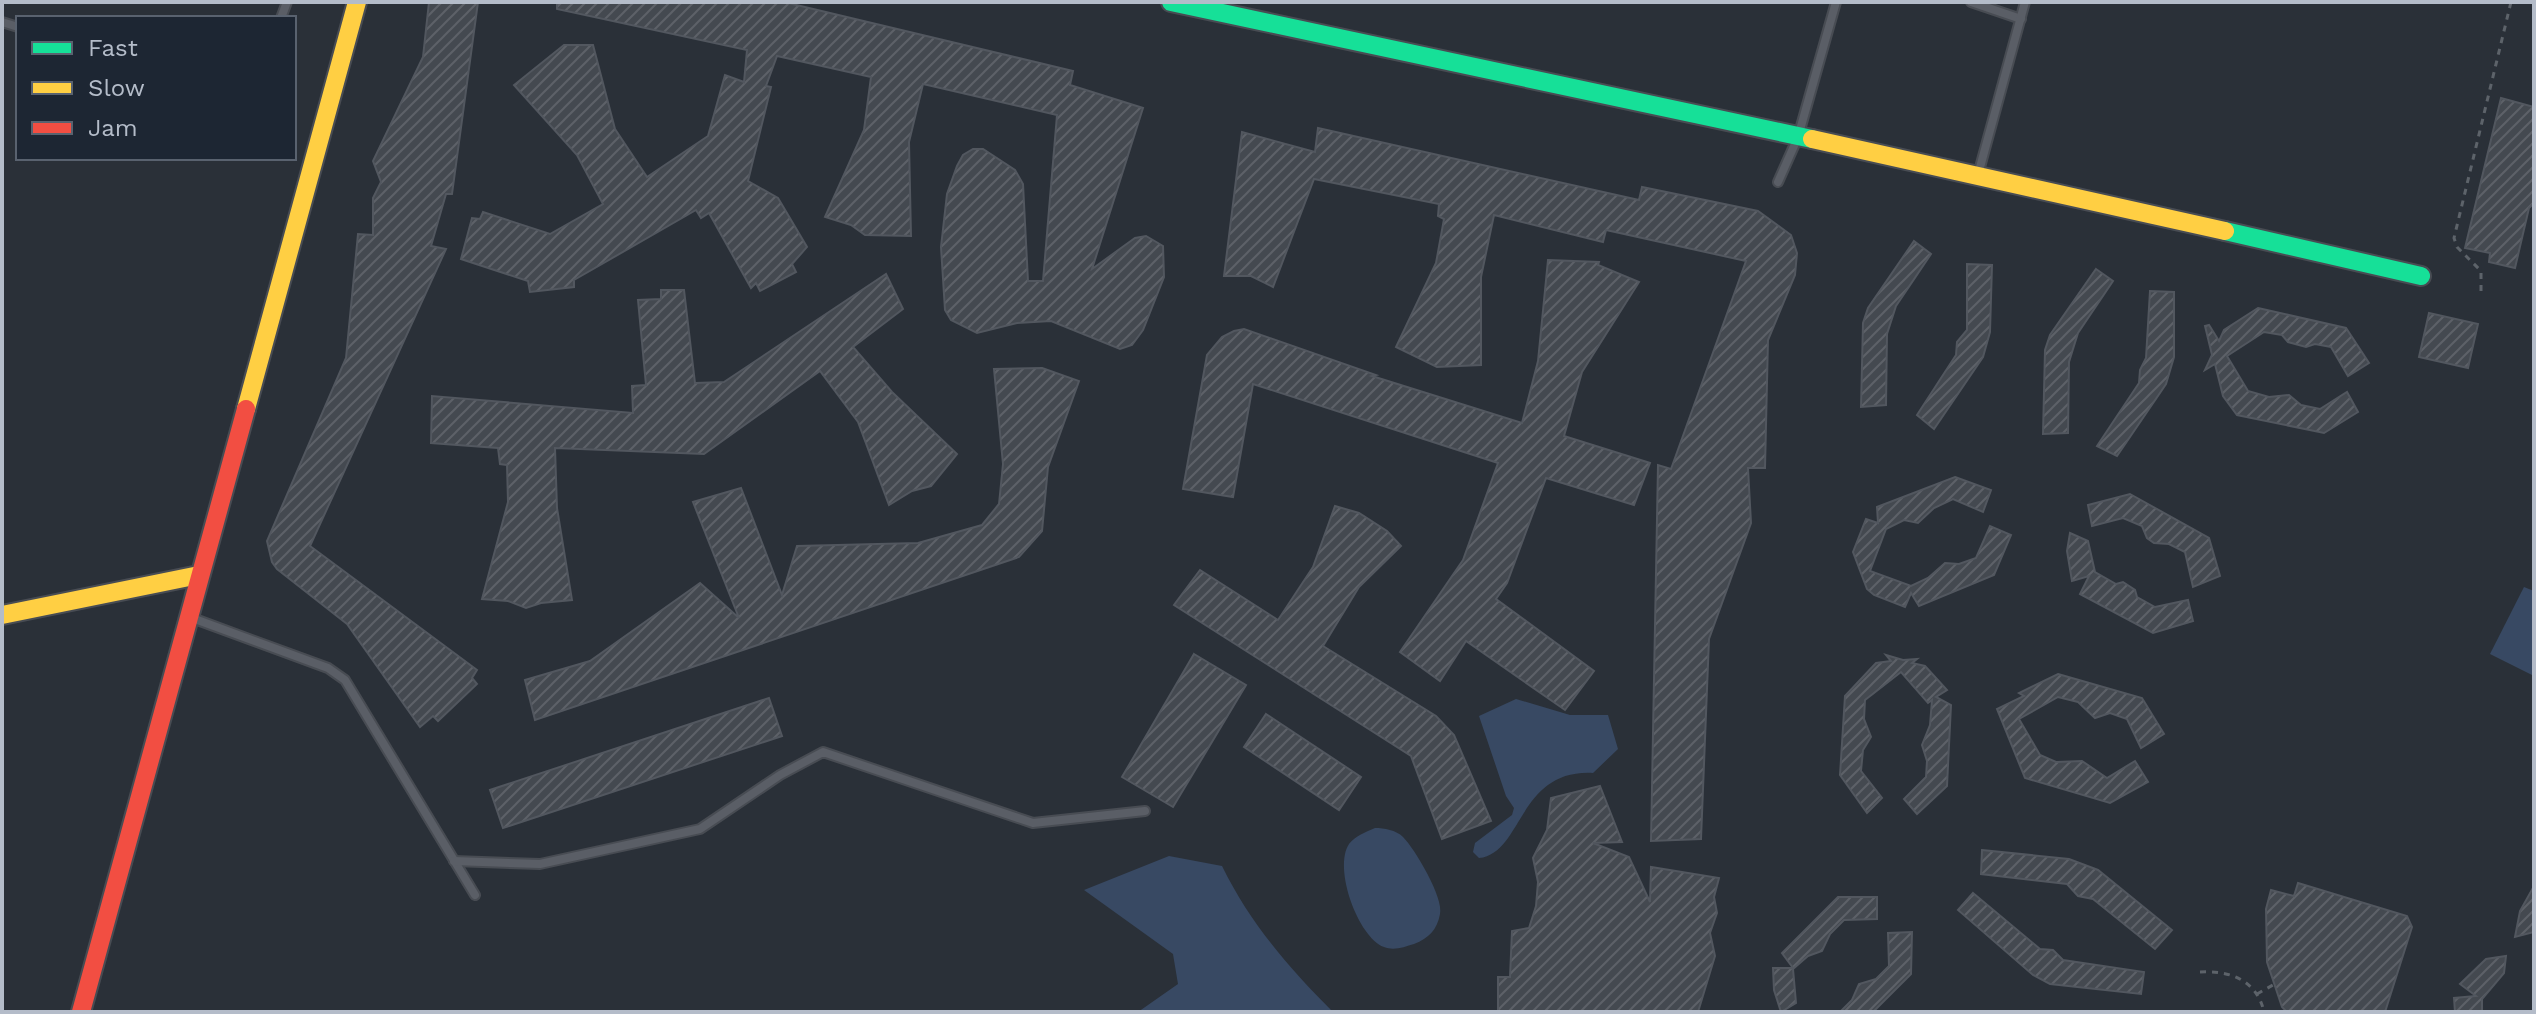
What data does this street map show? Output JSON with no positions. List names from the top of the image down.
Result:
{
  "legend": ["Fast", "Slow", "Jam"]
}
